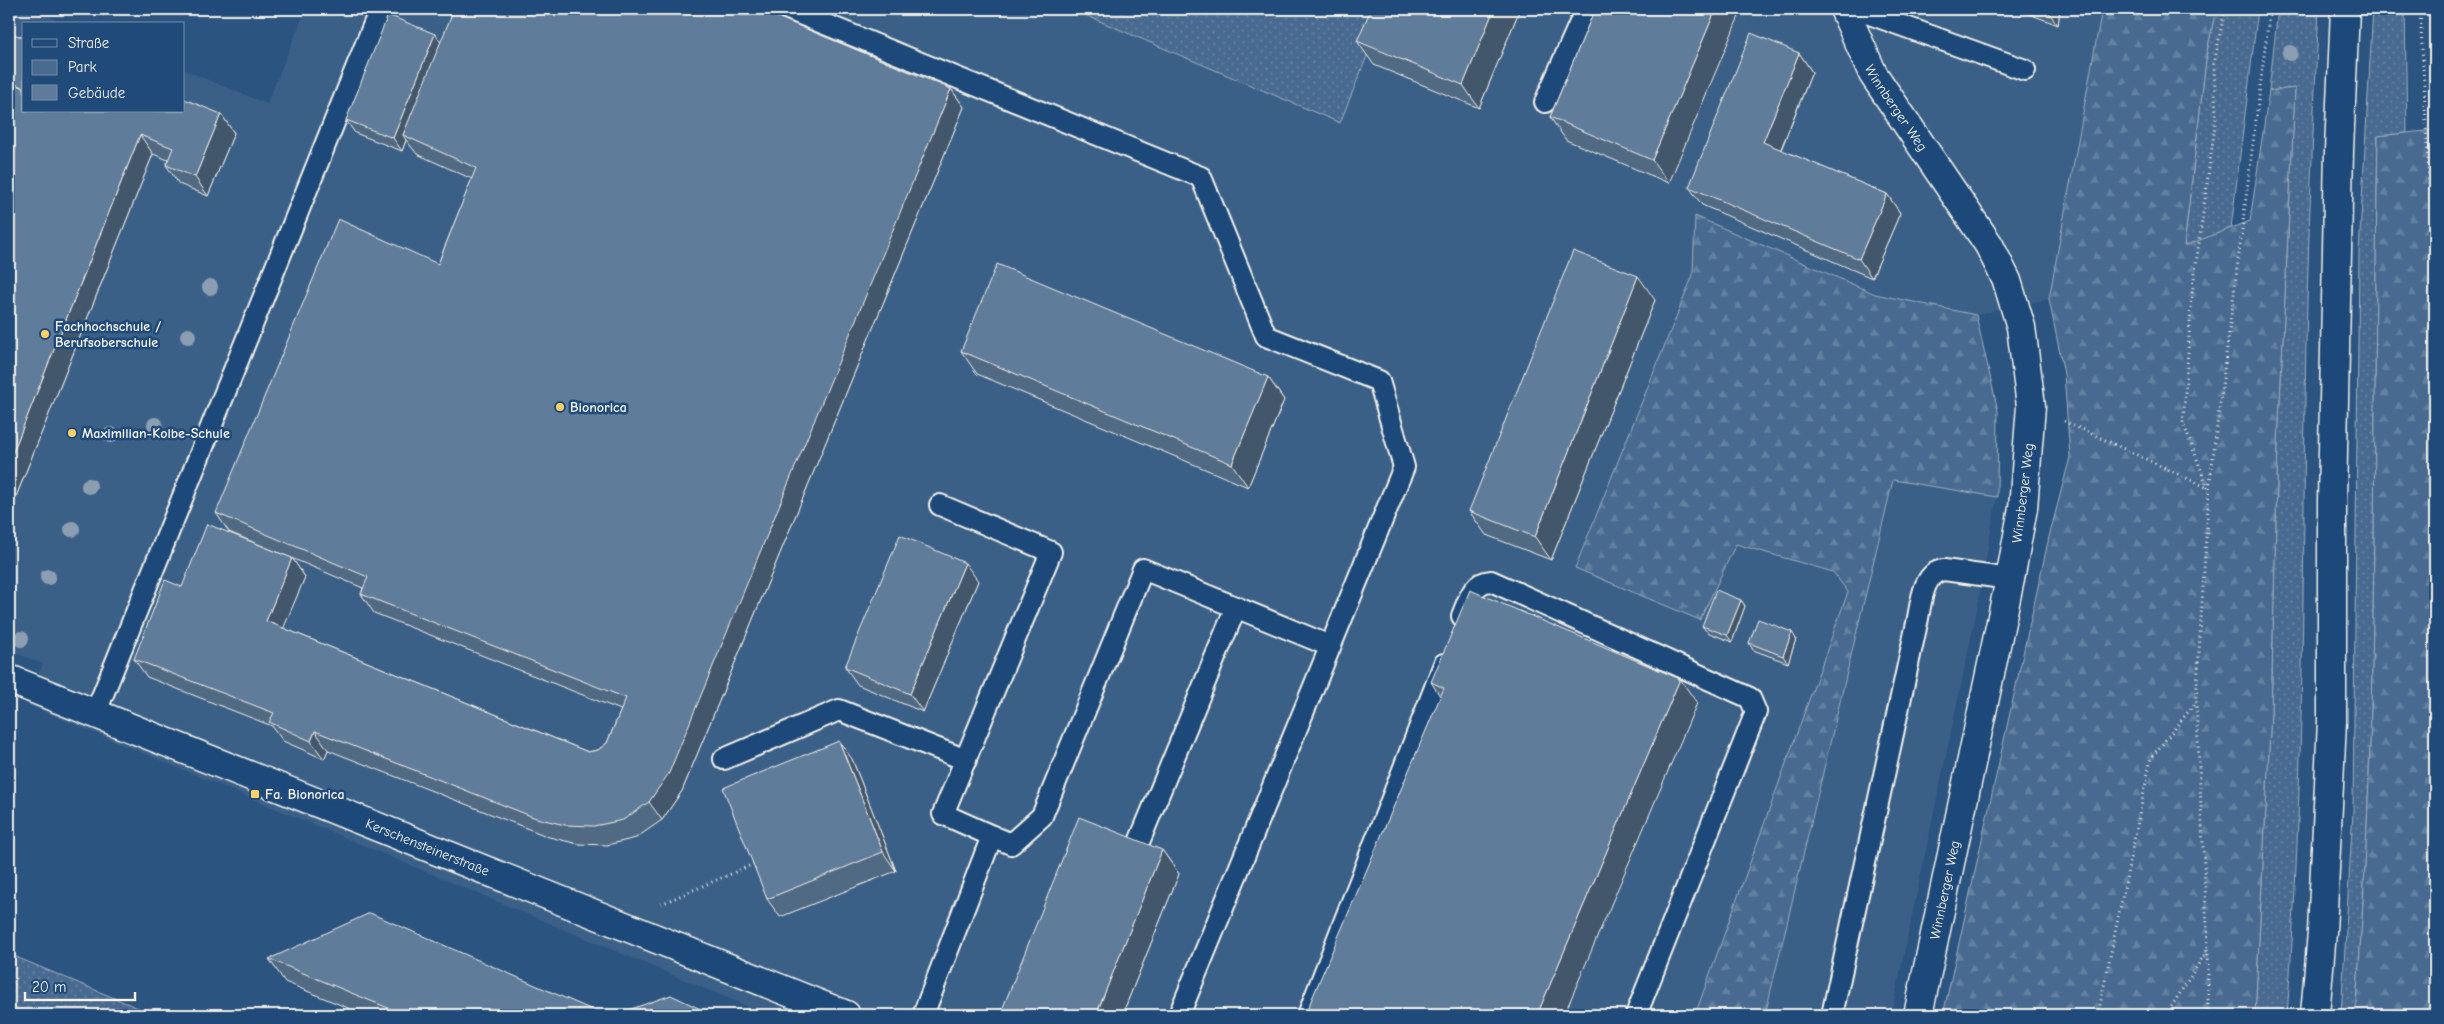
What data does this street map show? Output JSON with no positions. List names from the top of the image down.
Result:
{
  "streets": {
    "street": ["Winnberger Weg", "Kerschensteinerstraße"]
  },
  "places": {
    "other": ["Fachhochschule / Berufsoberschule", "Bionorica", "Maximilian-Kolbe-Schule"],
    "transit": ["Fa. Bionorica"]
  },
  "legend": ["Straße", "Park", "Gebäude"],
  "scale_bar": "20 m"
}
